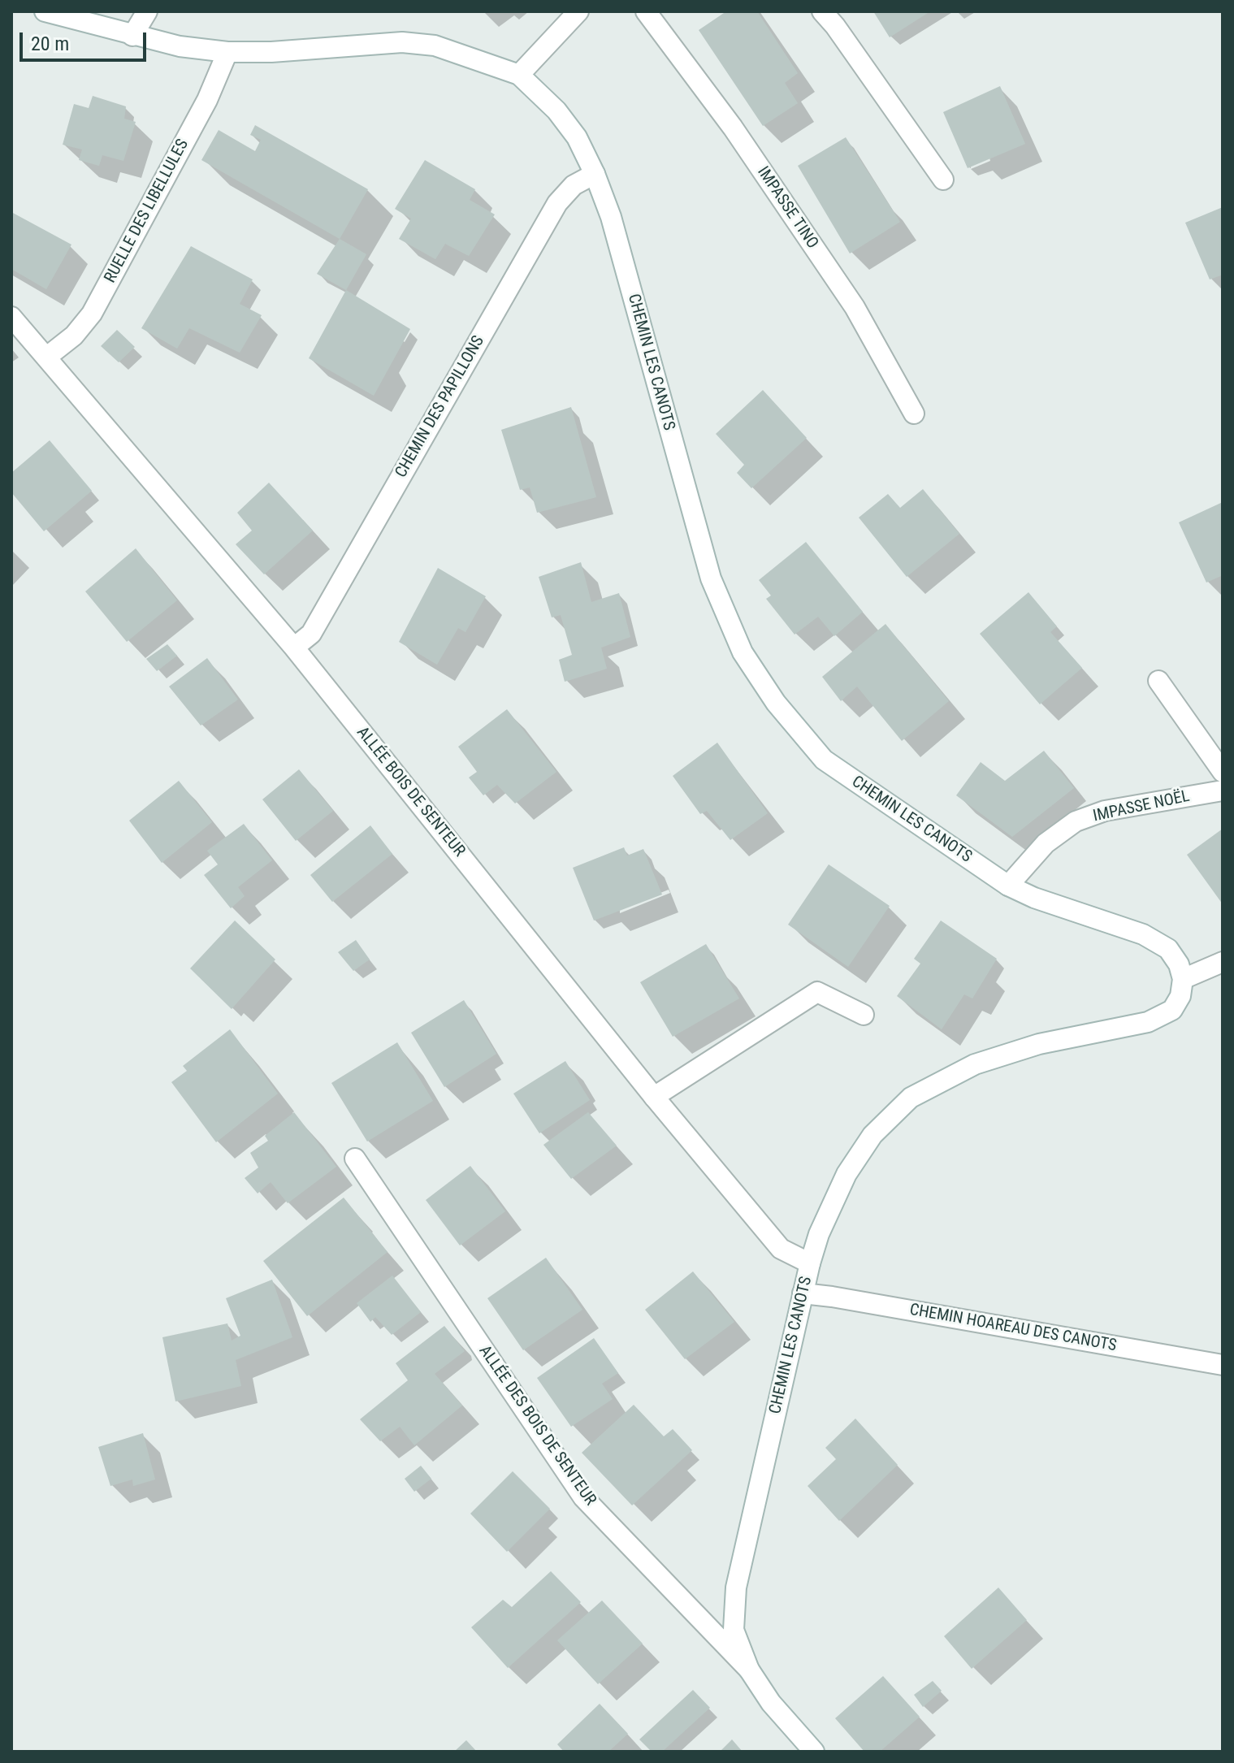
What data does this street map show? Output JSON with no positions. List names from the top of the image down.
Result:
{
  "streets": {
    "street": [
      "IMPASSE TINO",
      "RUELLE DES LIBELLULES",
      "CHEMIN LES CANOTS",
      "CHEMIN DES PAPILLONS",
      "ALLÉE BOIS DE SENTEUR",
      "IMPASSE NOËL",
      "CHEMIN HOAREAU DES CANOTS",
      "ALLÉE DES BOIS DE SENTEUR"
    ]
  },
  "crossings": [
    ["RUELLE DES LIBELLULES", "CHEMIN LES CANOTS"],
    ["RUELLE DES LIBELLULES", "ALLÉE BOIS DE SENTEUR"],
    ["CHEMIN LES CANOTS", "CHEMIN DES PAPILLONS"],
    ["CHEMIN LES CANOTS", "ALLÉE BOIS DE SENTEUR"],
    ["CHEMIN LES CANOTS", "IMPASSE NOËL"],
    ["CHEMIN LES CANOTS", "CHEMIN HOAREAU DES CANOTS"],
    ["CHEMIN LES CANOTS", "ALLÉE DES BOIS DE SENTEUR"],
    ["CHEMIN DES PAPILLONS", "ALLÉE BOIS DE SENTEUR"]
  ],
  "scale_bar": "20 m"
}
